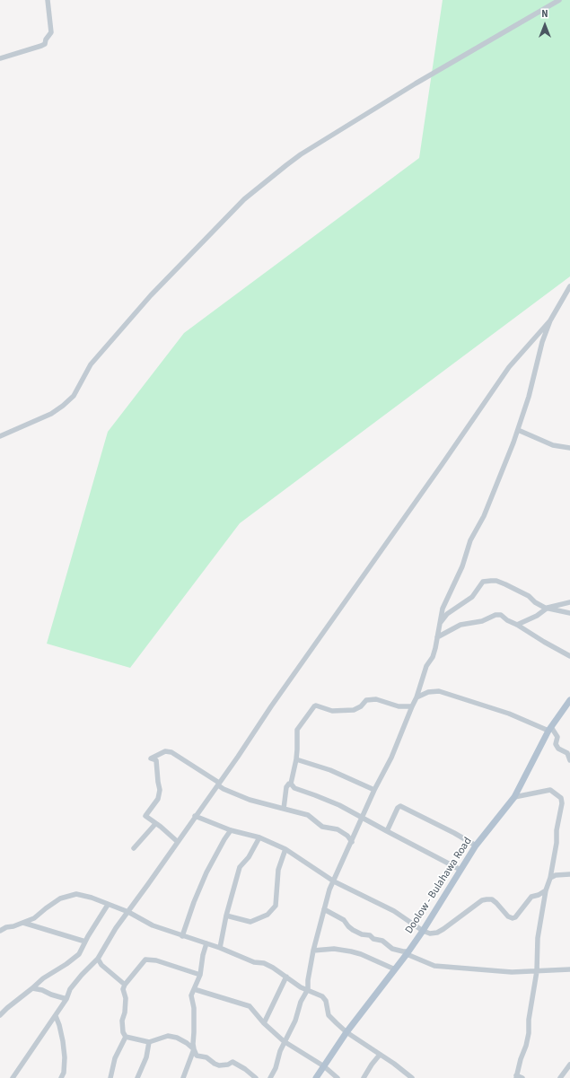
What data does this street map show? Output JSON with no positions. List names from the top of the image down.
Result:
{
  "streets": {
    "main road": ["Doolow - Bulahawa Road"]
  },
  "north": "top"
}
